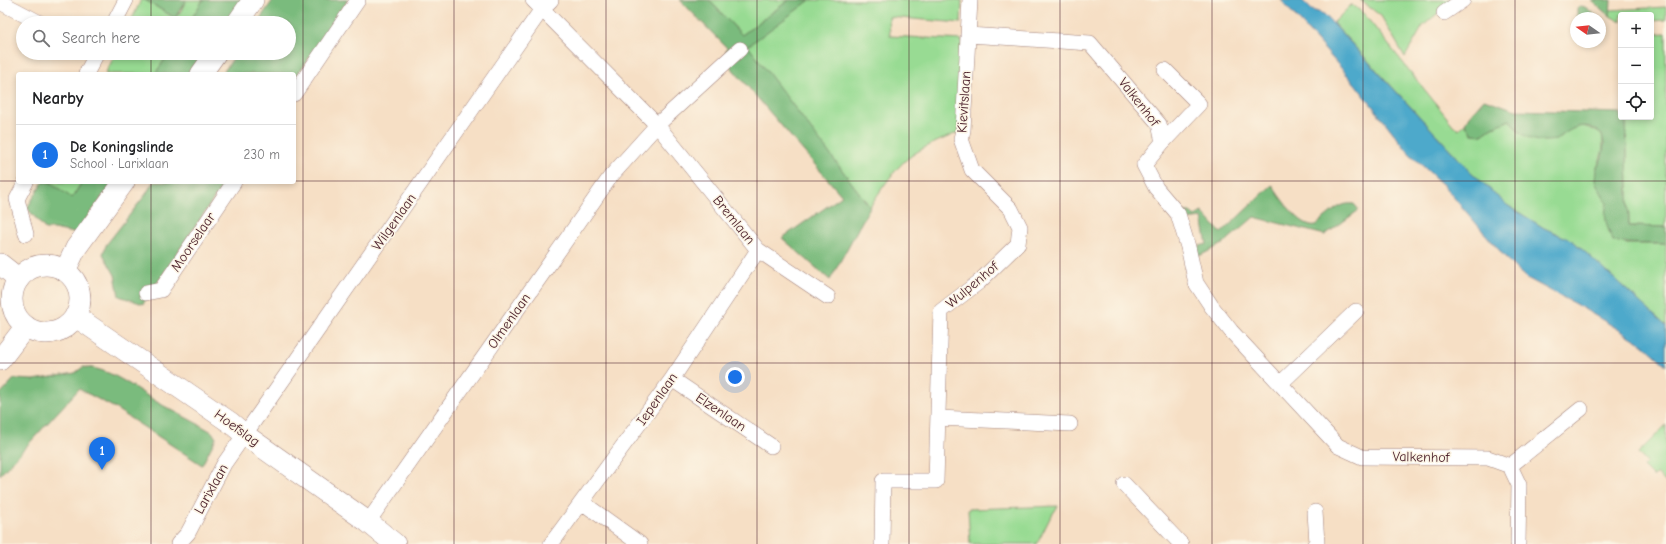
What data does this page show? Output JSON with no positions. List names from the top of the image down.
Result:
{
  "streets": {
    "street": [
      "Kievitslaan",
      "Valkenhof",
      "Bremlaan",
      "Wilgenlaan",
      "Moorselaar",
      "Wulpenhof",
      "Olmenlaan",
      "Iepenlaan",
      "Elzenlaan",
      "Hoefslag",
      "Larixlaan"
    ]
  },
  "crossings": [
    ["Kievitslaan", "Valkenhof"],
    ["Kievitslaan", "Wulpenhof"],
    ["Bremlaan", "Wilgenlaan"],
    ["Bremlaan", "Olmenlaan"],
    ["Bremlaan", "Iepenlaan"],
    ["Wilgenlaan", "Hoefslag"],
    ["Wilgenlaan", "Larixlaan"],
    ["Olmenlaan", "Hoefslag"],
    ["Iepenlaan", "Elzenlaan"],
    ["Hoefslag", "Larixlaan"]
  ],
  "north": "left",
  "page": {
    "map_buttons": ["+", "−"],
    "search": "Search here",
    "heading": "Nearby",
    "list": [
      {
        "mark": "1",
        "name": "De Koningslinde",
        "note": "School · Larixlaan",
        "value": "230 m"
      }
    ],
    "pins": "1"
  }
}
